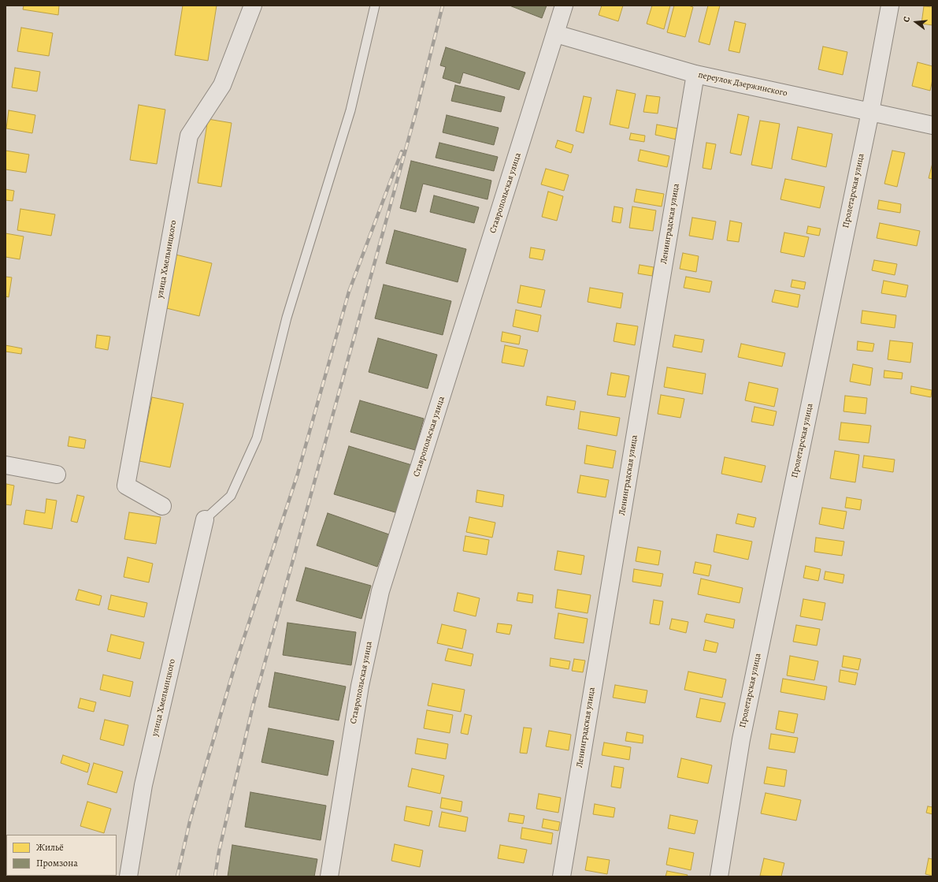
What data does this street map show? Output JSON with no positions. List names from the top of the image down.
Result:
{
  "streets": {
    "street": [
      "переулок Дзержинского",
      "Пролетарская улица",
      "Ставропольская улица",
      "Ленинградская улица",
      "улица Хмельницкого"
    ]
  },
  "crossings": [
    ["переулок Дзержинского", "Пролетарская улица"],
    ["переулок Дзержинского", "Ставропольская улица"],
    ["переулок Дзержинского", "Ленинградская улица"]
  ],
  "legend": ["Жильё", "Промзона"],
  "north": "left"
}
